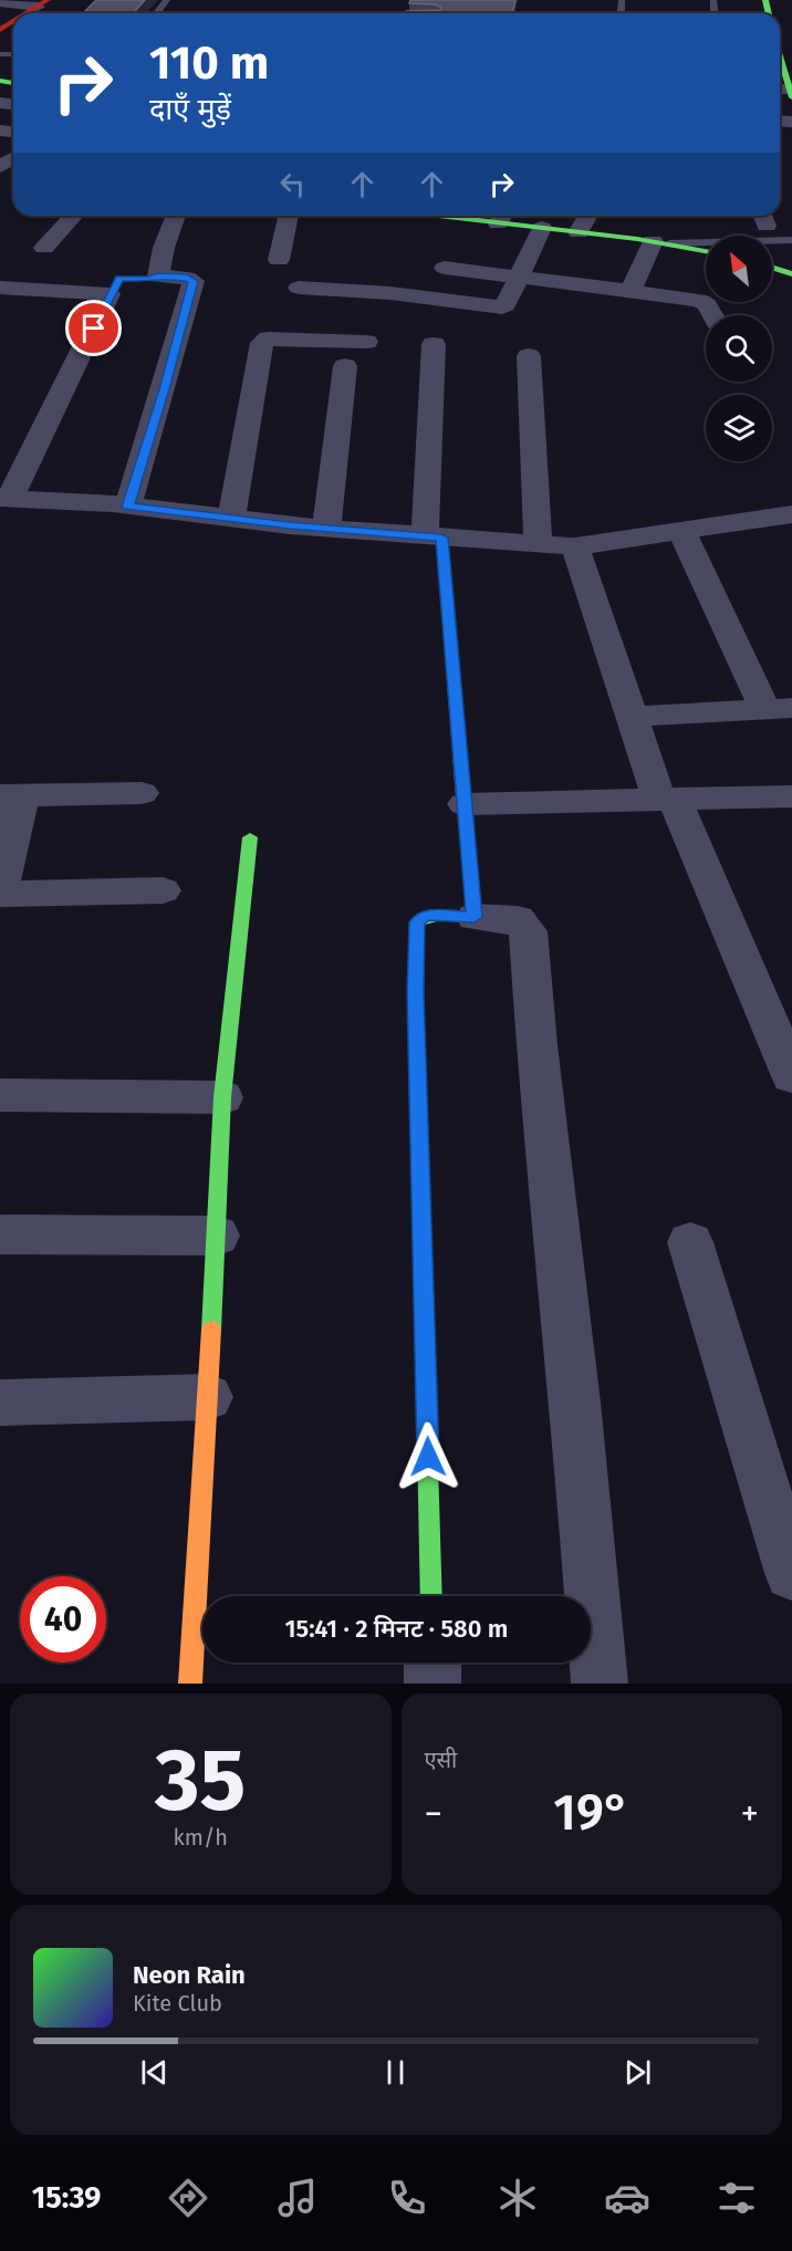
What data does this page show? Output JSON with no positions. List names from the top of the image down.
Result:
{
  "north": "top left",
  "page": {
    "turn": ["110 m", "दाएँ मुड़ें"],
    "limit": "40",
    "trip": "15:41 · 2 मिनट · 580 m",
    "tile": [
      ["35", "km/h"],
      "एसी"
    ],
    "heat": ["−", "19°", "+"],
    "song": ["Neon Rain", "Kite Club"],
    "tabs": "15:39"
  }
}
